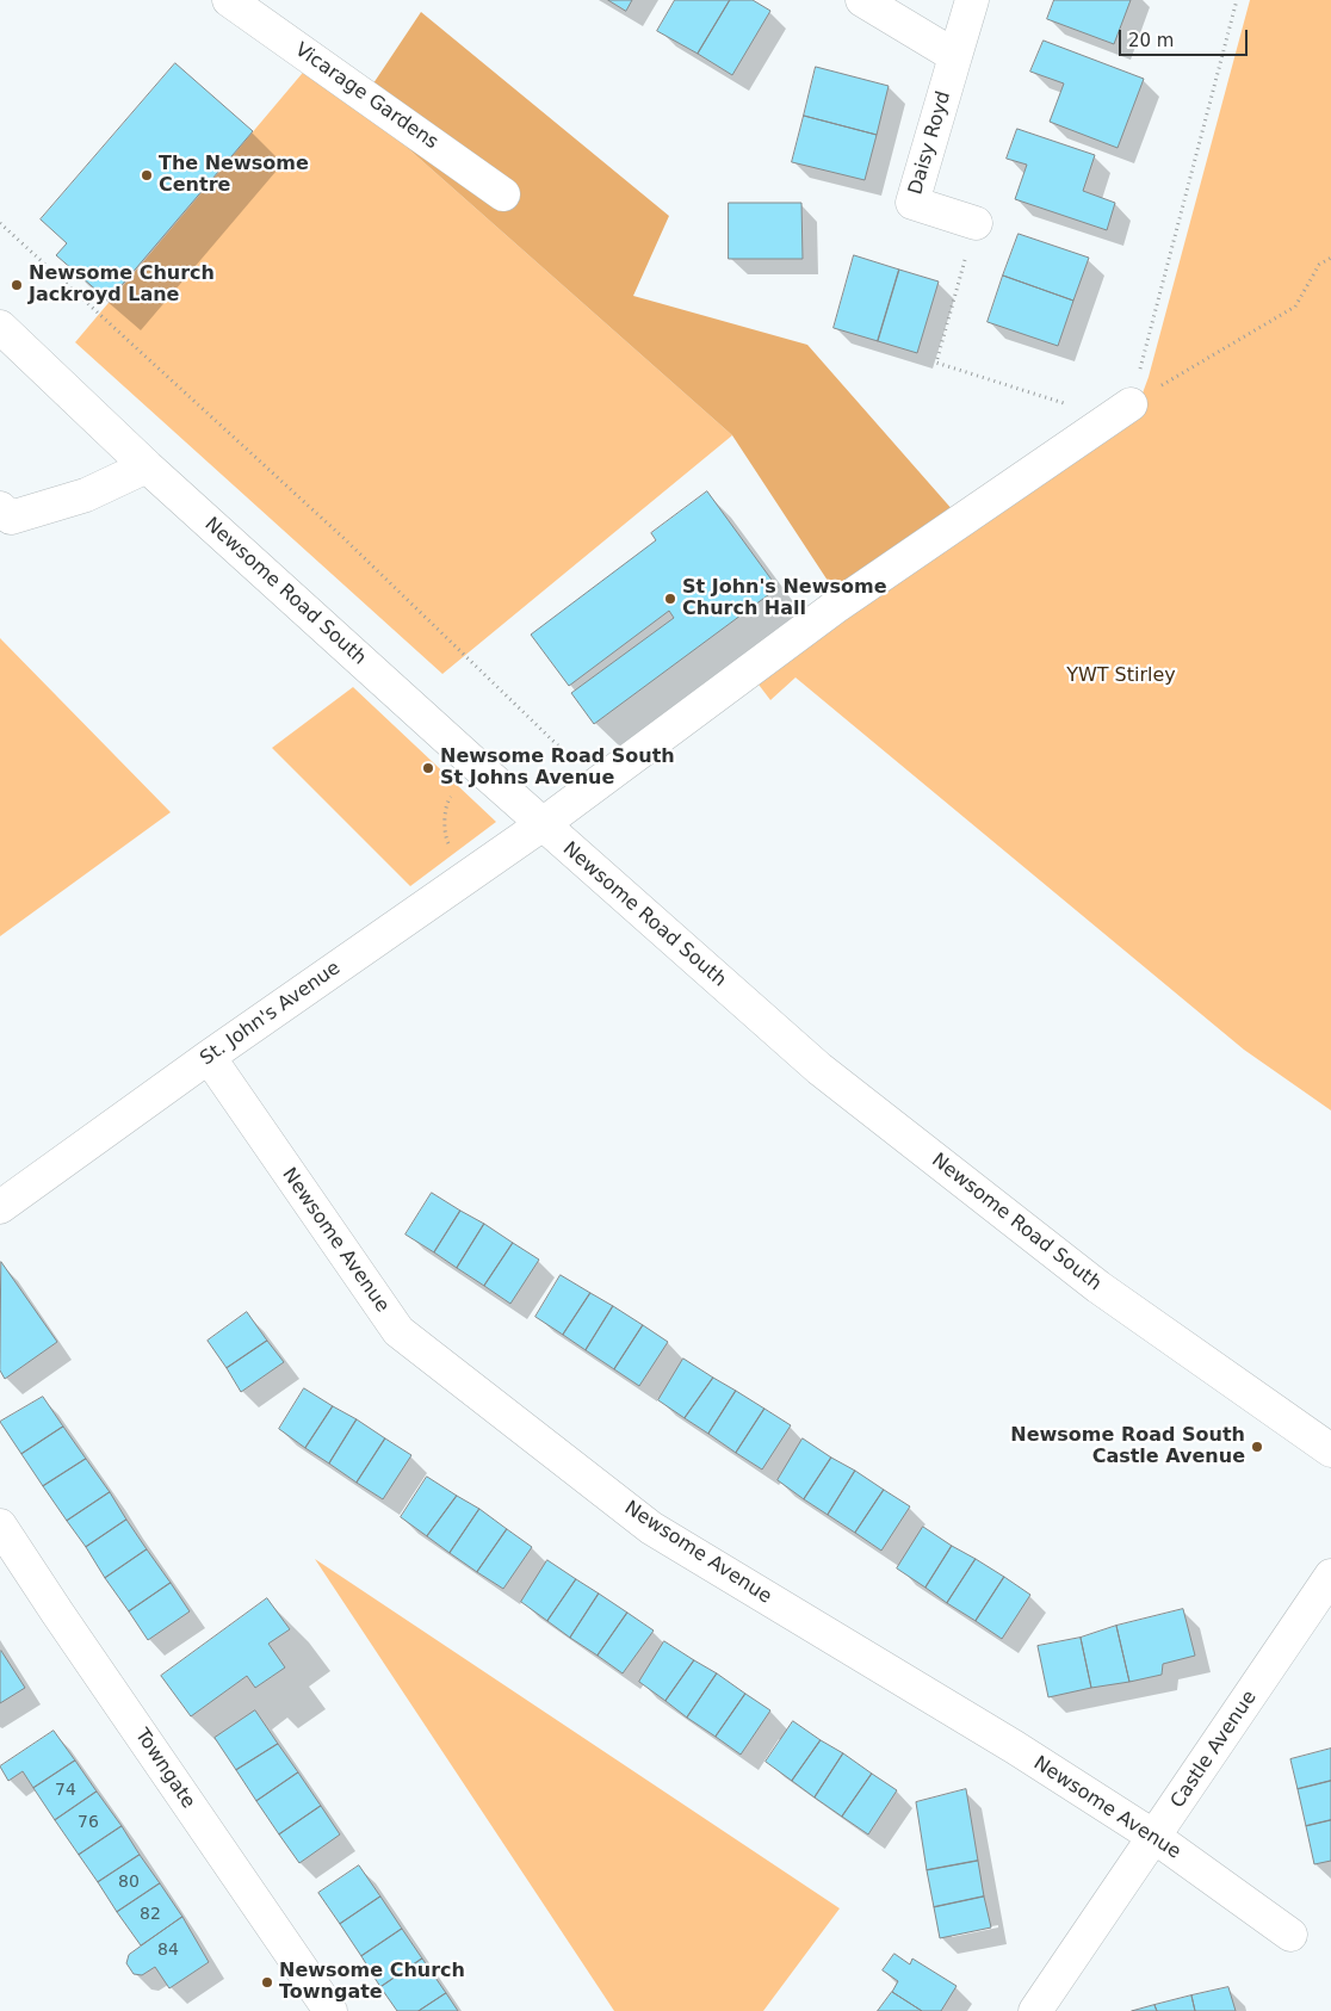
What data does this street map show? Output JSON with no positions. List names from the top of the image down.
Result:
{
  "streets": {
    "street": [
      "Vicarage Gardens",
      "Daisy Royd",
      "Newsome Road South",
      "St. John's Avenue",
      "Newsome Avenue",
      "Castle Avenue",
      "Towngate"
    ]
  },
  "crossings": [
    ["Newsome Road South", "St. John's Avenue"],
    ["St. John's Avenue", "Newsome Avenue"],
    ["Newsome Avenue", "Castle Avenue"]
  ],
  "parks": ["YWT Stirley"],
  "places": [
    "The Newsome Centre",
    "Newsome Church Jackroyd Lane",
    "St John's Newsome Church Hall",
    "Newsome Road South St Johns Avenue",
    "Newsome Road South Castle Avenue",
    "Newsome Church Towngate"
  ],
  "house_numbers": [
    "74",
    "76",
    "80",
    "82",
    "84"
  ],
  "scale_bar": "20 m"
}
